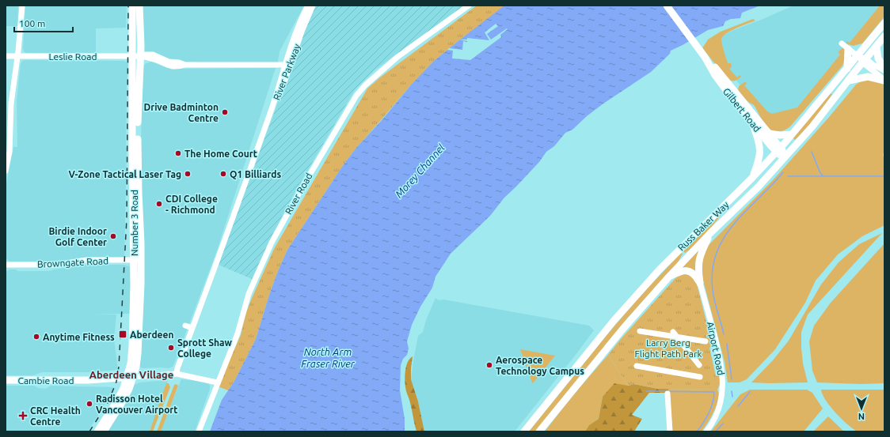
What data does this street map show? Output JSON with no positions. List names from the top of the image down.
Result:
{
  "streets": {
    "main road": [
      "Gilbert Road",
      "Number 3 Road",
      "Russ Baker Way",
      "Cambie Road"
    ],
    "street": [
      "Leslie Road",
      "River Parkway",
      "River Road",
      "Browngate Road",
      "Airport Road"
    ]
  },
  "crossings": [
    ["Leslie Road", "River Parkway"],
    ["Leslie Road", "Number 3 Road"],
    ["Gilbert Road", "Russ Baker Way"],
    ["River Road", "Cambie Road"],
    ["Number 3 Road", "Browngate Road"],
    ["Number 3 Road", "Cambie Road"]
  ],
  "districts": ["Aberdeen Village"],
  "water": ["Morey Channel", "North Arm Fraser River"],
  "parks": ["Larry Berg Flight Path Park"],
  "places": {
    "other": [
      "Drive Badminton Centre",
      "The Home Court",
      "V-Zone Tactical Laser Tag",
      "Q1 Billiards",
      "CDI College - Richmond",
      "Birdie Indoor Golf Center",
      "Anytime Fitness",
      "Sprott Shaw College",
      "Aerospace Technology Campus",
      "Radisson Hotel Vancouver Airport"
    ],
    "transit": ["Aberdeen"],
    "health": ["CRC Health Centre"]
  },
  "scale_bar": "100 m",
  "north": "bottom"
}
